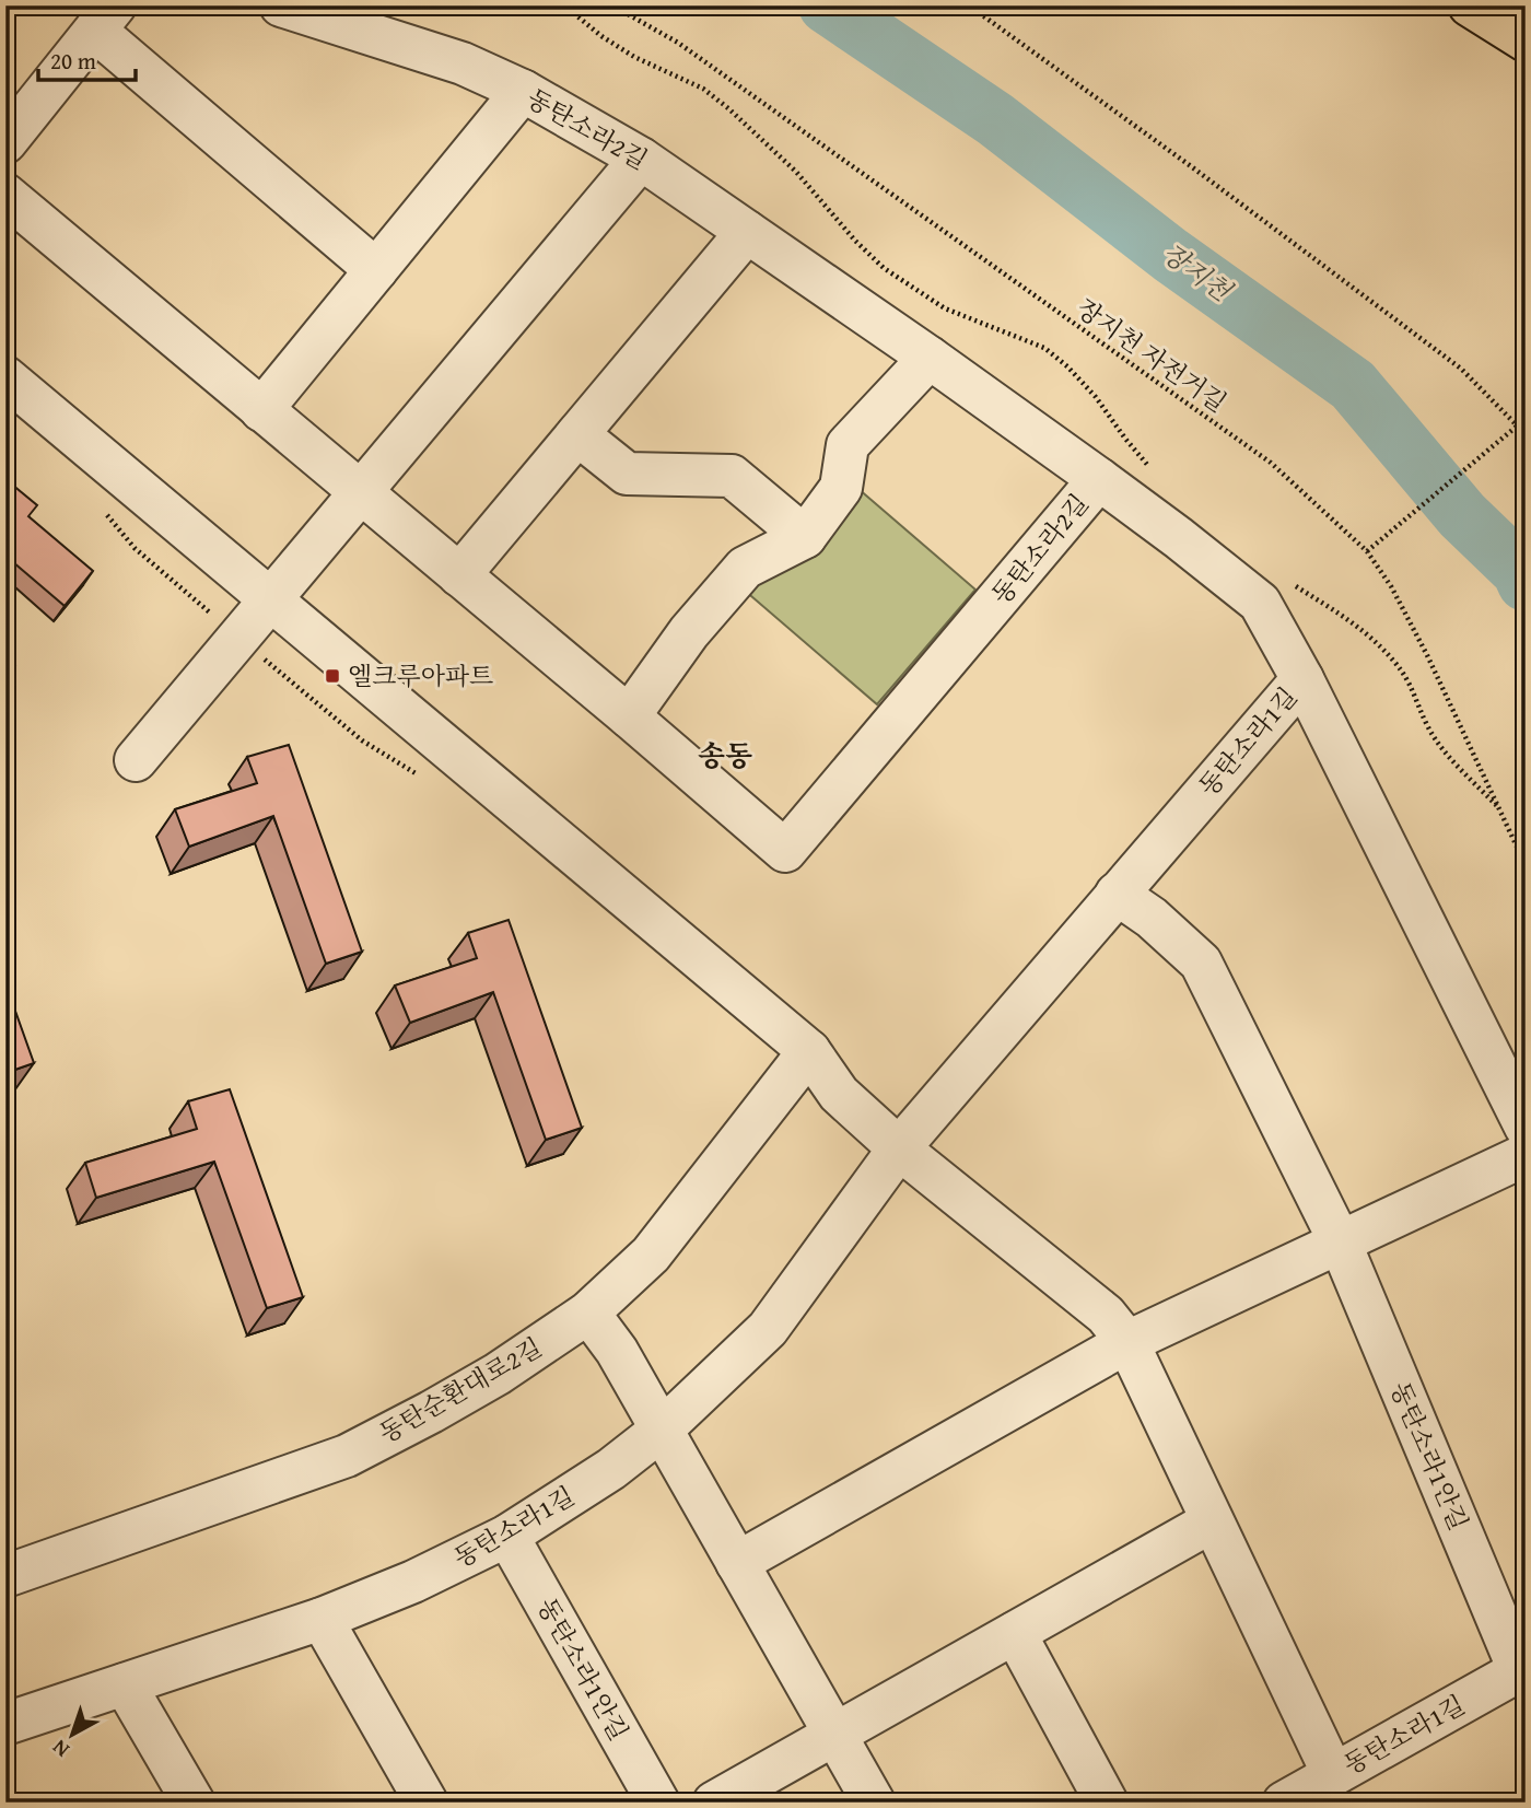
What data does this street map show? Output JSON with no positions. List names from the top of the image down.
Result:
{
  "streets": {
    "street": [
      "동탄소라2길",
      "동탄소라1길",
      "동탄순환대로2길",
      "동탄소라1안길"
    ],
    "path": ["장지천 자전거길"]
  },
  "crossings": [
    ["동탄소라1길", "동탄소라1안길"]
  ],
  "districts": ["송동"],
  "water": ["장지천"],
  "places": {
    "transit": ["엘크루아파트"]
  },
  "scale_bar": "20 m",
  "north": "bottom left"
}
